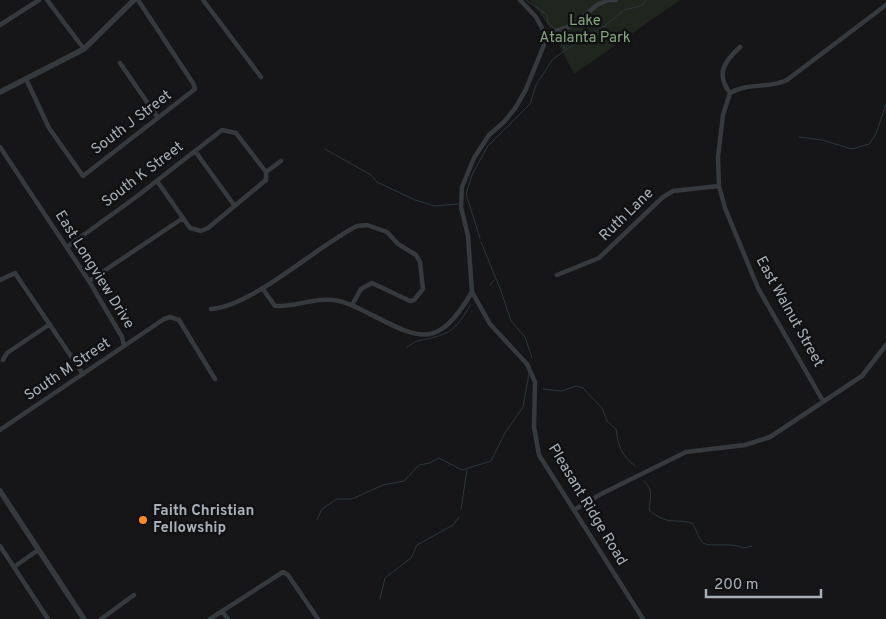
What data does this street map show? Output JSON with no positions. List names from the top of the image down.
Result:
{
  "streets": {
    "street": [
      "South J Street",
      "South K Street",
      "Ruth Lane",
      "East Longview Drive",
      "East Walnut Street",
      "South M Street",
      "Pleasant Ridge Road"
    ]
  },
  "crossings": [
    ["South K Street", "East Longview Drive"],
    ["Ruth Lane", "East Walnut Street"],
    ["East Longview Drive", "South M Street"]
  ],
  "parks": ["Lake Atalanta Park"],
  "places": ["Faith Christian Fellowship"],
  "scale_bar": "200 m"
}
